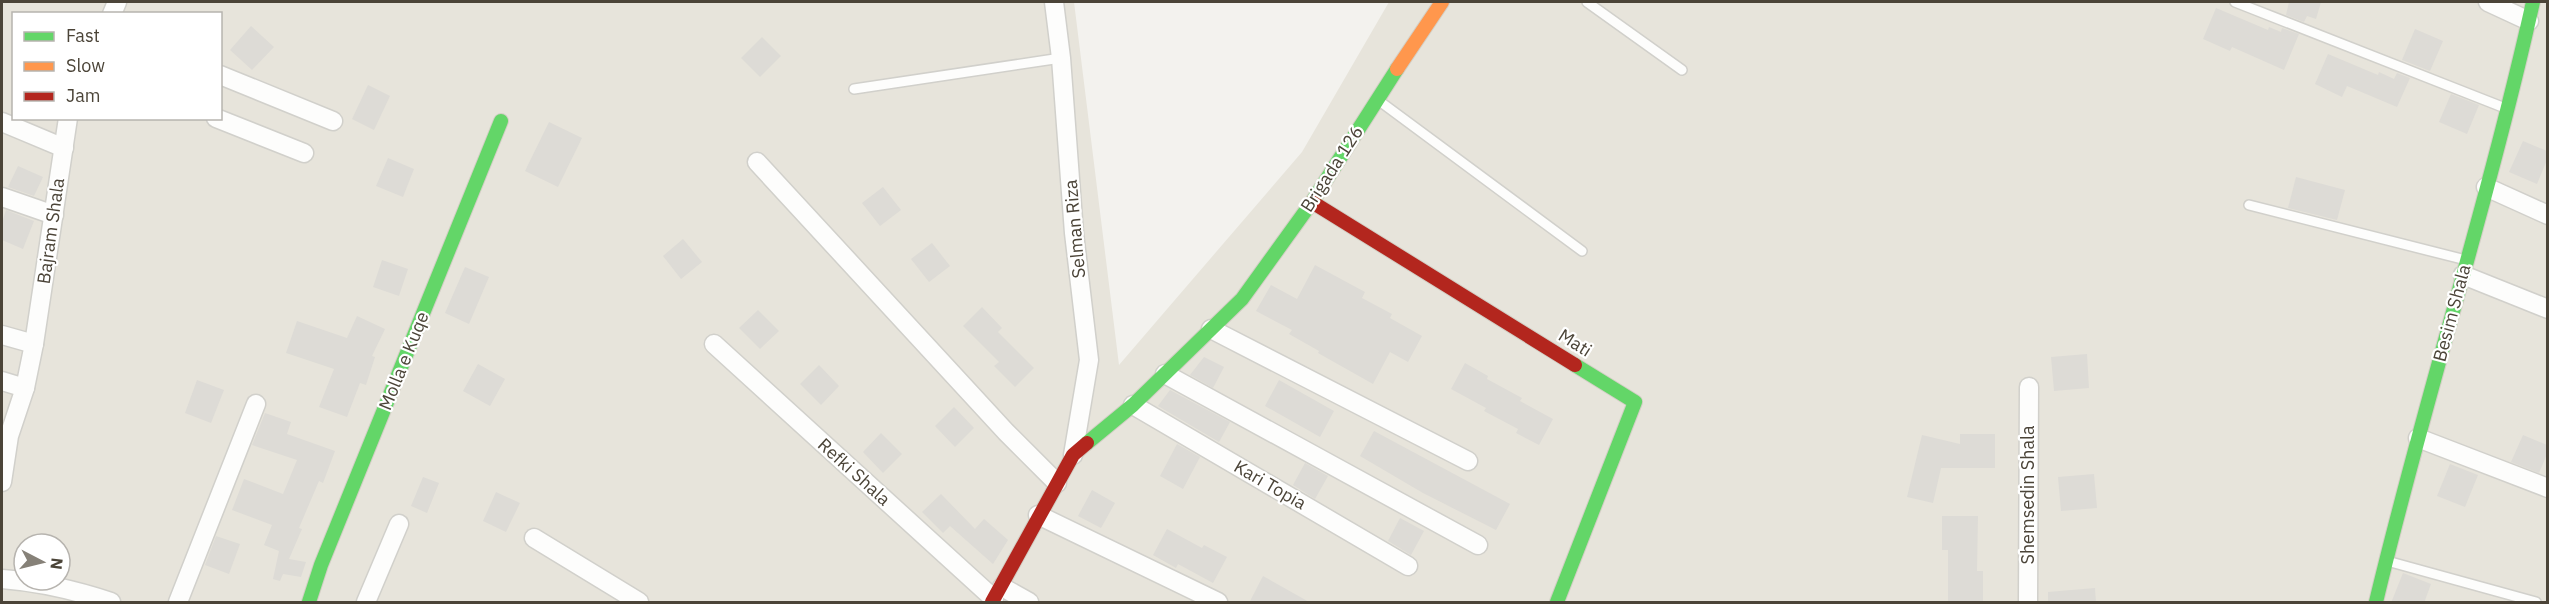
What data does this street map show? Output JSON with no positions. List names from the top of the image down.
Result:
{
  "streets": {
    "street": [
      "Brigada 126",
      "Selman Riza",
      "Bajram Shala",
      "Besim Shala",
      "Mati",
      "Molla e Kuqe",
      "Refki Shala",
      "Kari Topia",
      "Shemsedin Shala"
    ]
  },
  "crossings": [
    ["Brigada 126", "Selman Riza"],
    ["Brigada 126", "Mati"],
    ["Brigada 126", "Kari Topia"]
  ],
  "legend": ["Fast", "Slow", "Jam"],
  "north": "right"
}
